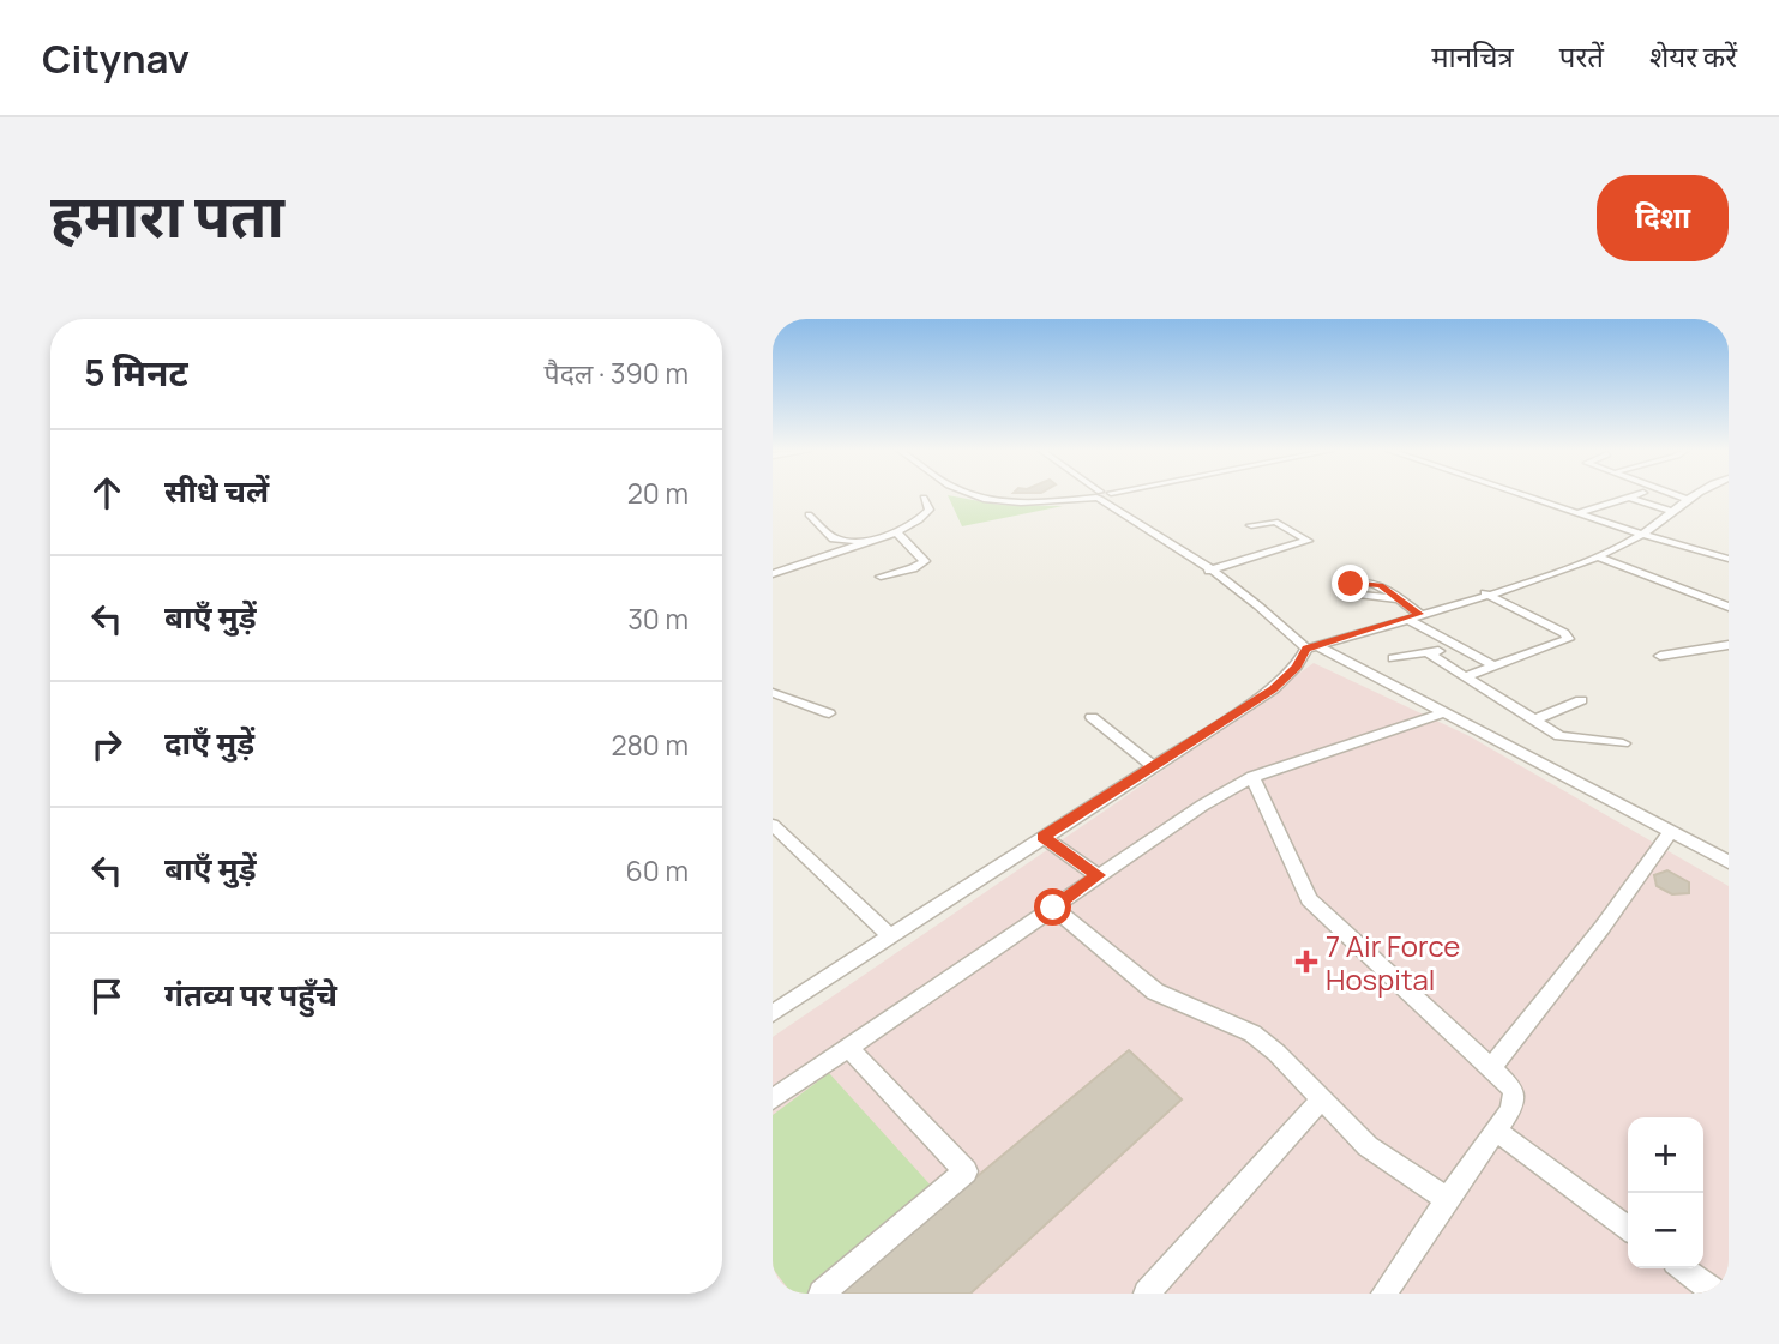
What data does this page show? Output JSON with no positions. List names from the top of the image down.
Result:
{
  "places": {
    "health": ["7 Air Force Hospital"]
  },
  "page": {
    "header": "Citynav",
    "nav": ["मानचित्र", "परतें", "शेयर करें"],
    "title": "हमारा पता",
    "buttons": "दिशा",
    "heading": ["5 मिनट", "पैदल · 390 m"],
    "list": [
      ["सीधे चलें", "20 m"],
      ["बाएँ मुड़ें", "30 m"],
      ["दाएँ मुड़ें", "280 m"],
      ["बाएँ मुड़ें", "60 m"],
      "गंतव्य पर पहुँचे"
    ],
    "map_buttons": ["+", "−"]
  }
}
